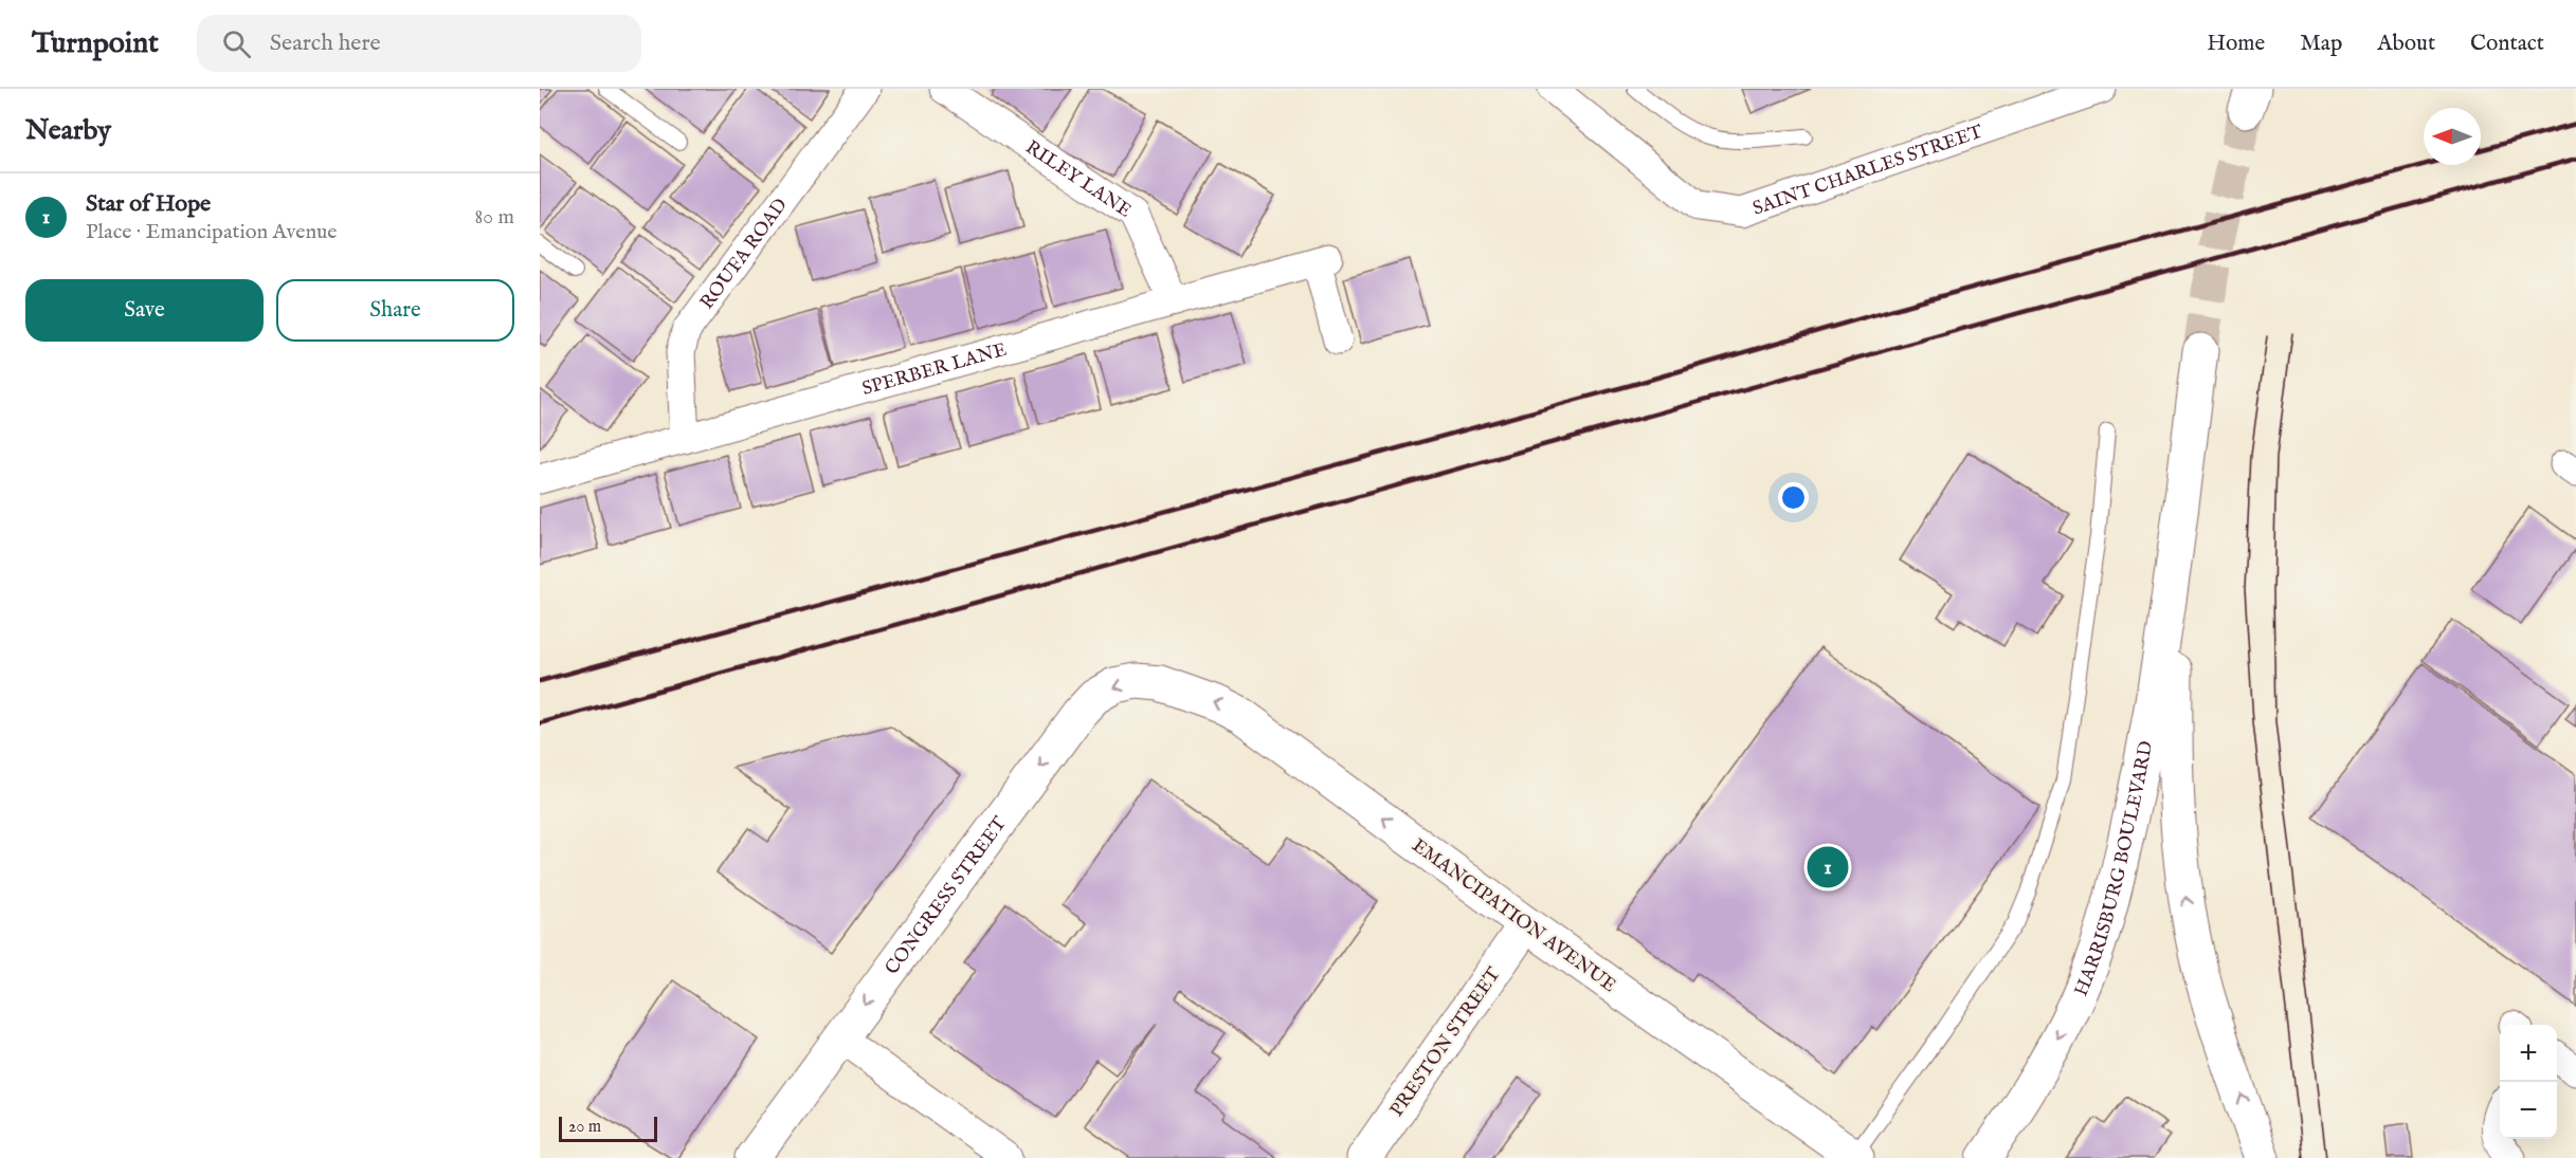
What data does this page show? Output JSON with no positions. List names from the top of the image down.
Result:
{
  "streets": {
    "main road": [
      "HARRISBURG BOULEVARD",
      "CONGRESS STREET",
      "EMANCIPATION AVENUE",
      "PRESTON STREET"
    ],
    "street": [
      "SAINT CHARLES STREET",
      "RILEY LANE",
      "ROUFA ROAD",
      "SPERBER LANE"
    ]
  },
  "crossings": [
    ["RILEY LANE", "SPERBER LANE"],
    ["ROUFA ROAD", "SPERBER LANE"],
    ["CONGRESS STREET", "EMANCIPATION AVENUE"],
    ["EMANCIPATION AVENUE", "PRESTON STREET"]
  ],
  "one_way": ["CONGRESS STREET", "EMANCIPATION AVENUE"],
  "scale_bar": "20 m",
  "north": "left",
  "page": {
    "header": "Turnpoint",
    "search": "Search here",
    "nav": [
      "Home",
      "Map",
      "About",
      "Contact"
    ],
    "heading": "Nearby",
    "list": [
      {
        "mark": "1",
        "name": "Star of Hope",
        "note": "Place · Emancipation Avenue",
        "value": "80 m"
      }
    ],
    "buttons": ["Save", "Share"],
    "pins": "1",
    "map_buttons": ["+", "−"],
    "scale": "20 m"
  }
}
